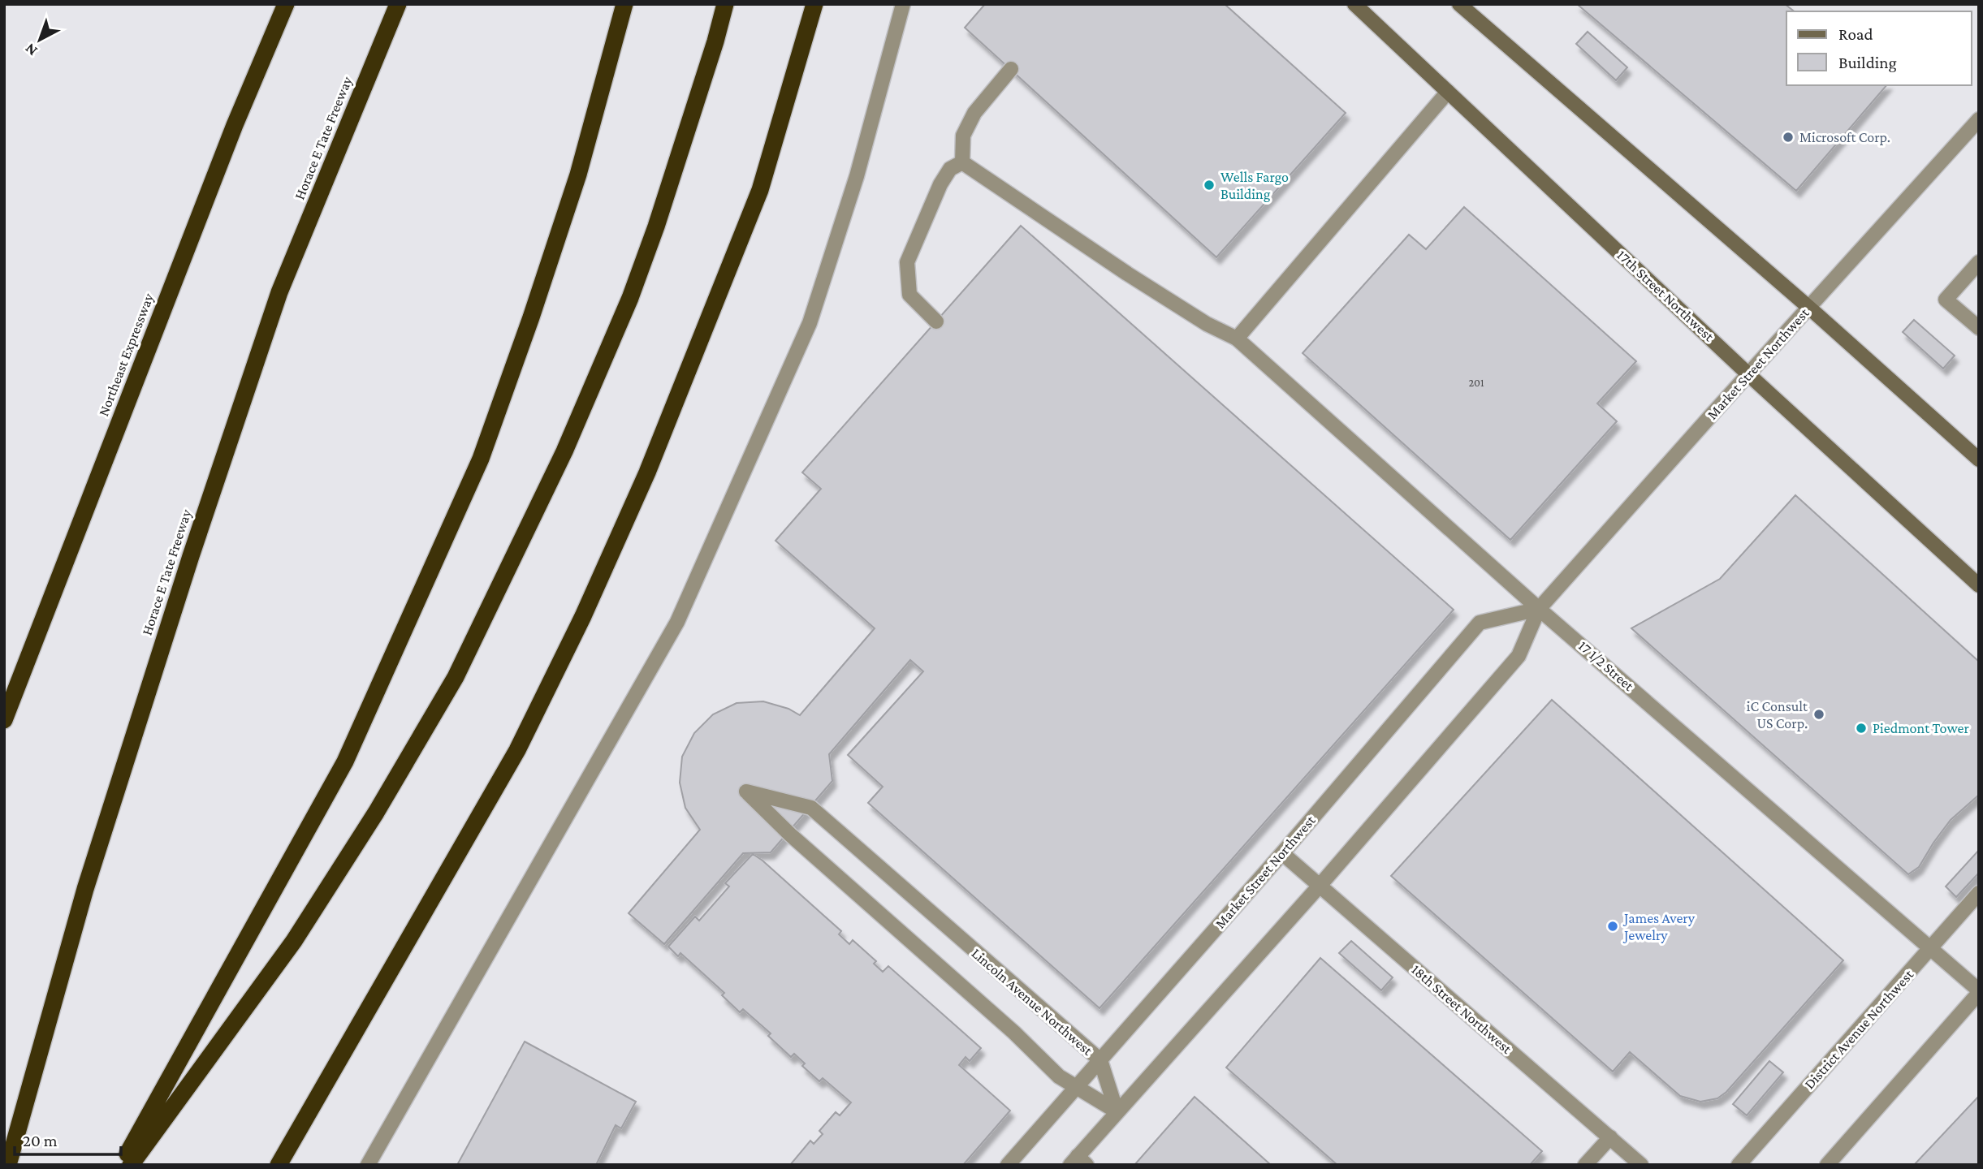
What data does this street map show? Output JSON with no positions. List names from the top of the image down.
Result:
{
  "streets": {
    "highway": ["Horace E Tate Freeway", "Northeast Expressway"],
    "main road": ["17th Street Northwest"],
    "street": [
      "Market Street Northwest",
      "17 1/2 Street",
      "Lincoln Avenue Northwest",
      "18th Street Northwest",
      "District Avenue Northwest"
    ]
  },
  "crossings": [
    ["17th Street Northwest", "Market Street Northwest"],
    ["Market Street Northwest", "17 1/2 Street"],
    ["Market Street Northwest", "Lincoln Avenue Northwest"],
    ["Market Street Northwest", "18th Street Northwest"],
    ["17 1/2 Street", "District Avenue Northwest"]
  ],
  "places": [
    "Microsoft Corp.",
    "Wells Fargo Building",
    "iC Consult US Corp.",
    "Piedmont Tower",
    "James Avery Jewelry"
  ],
  "house_numbers": ["201"],
  "legend": ["Road", "Building"],
  "scale_bar": "20 m",
  "north": "bottom left"
}
